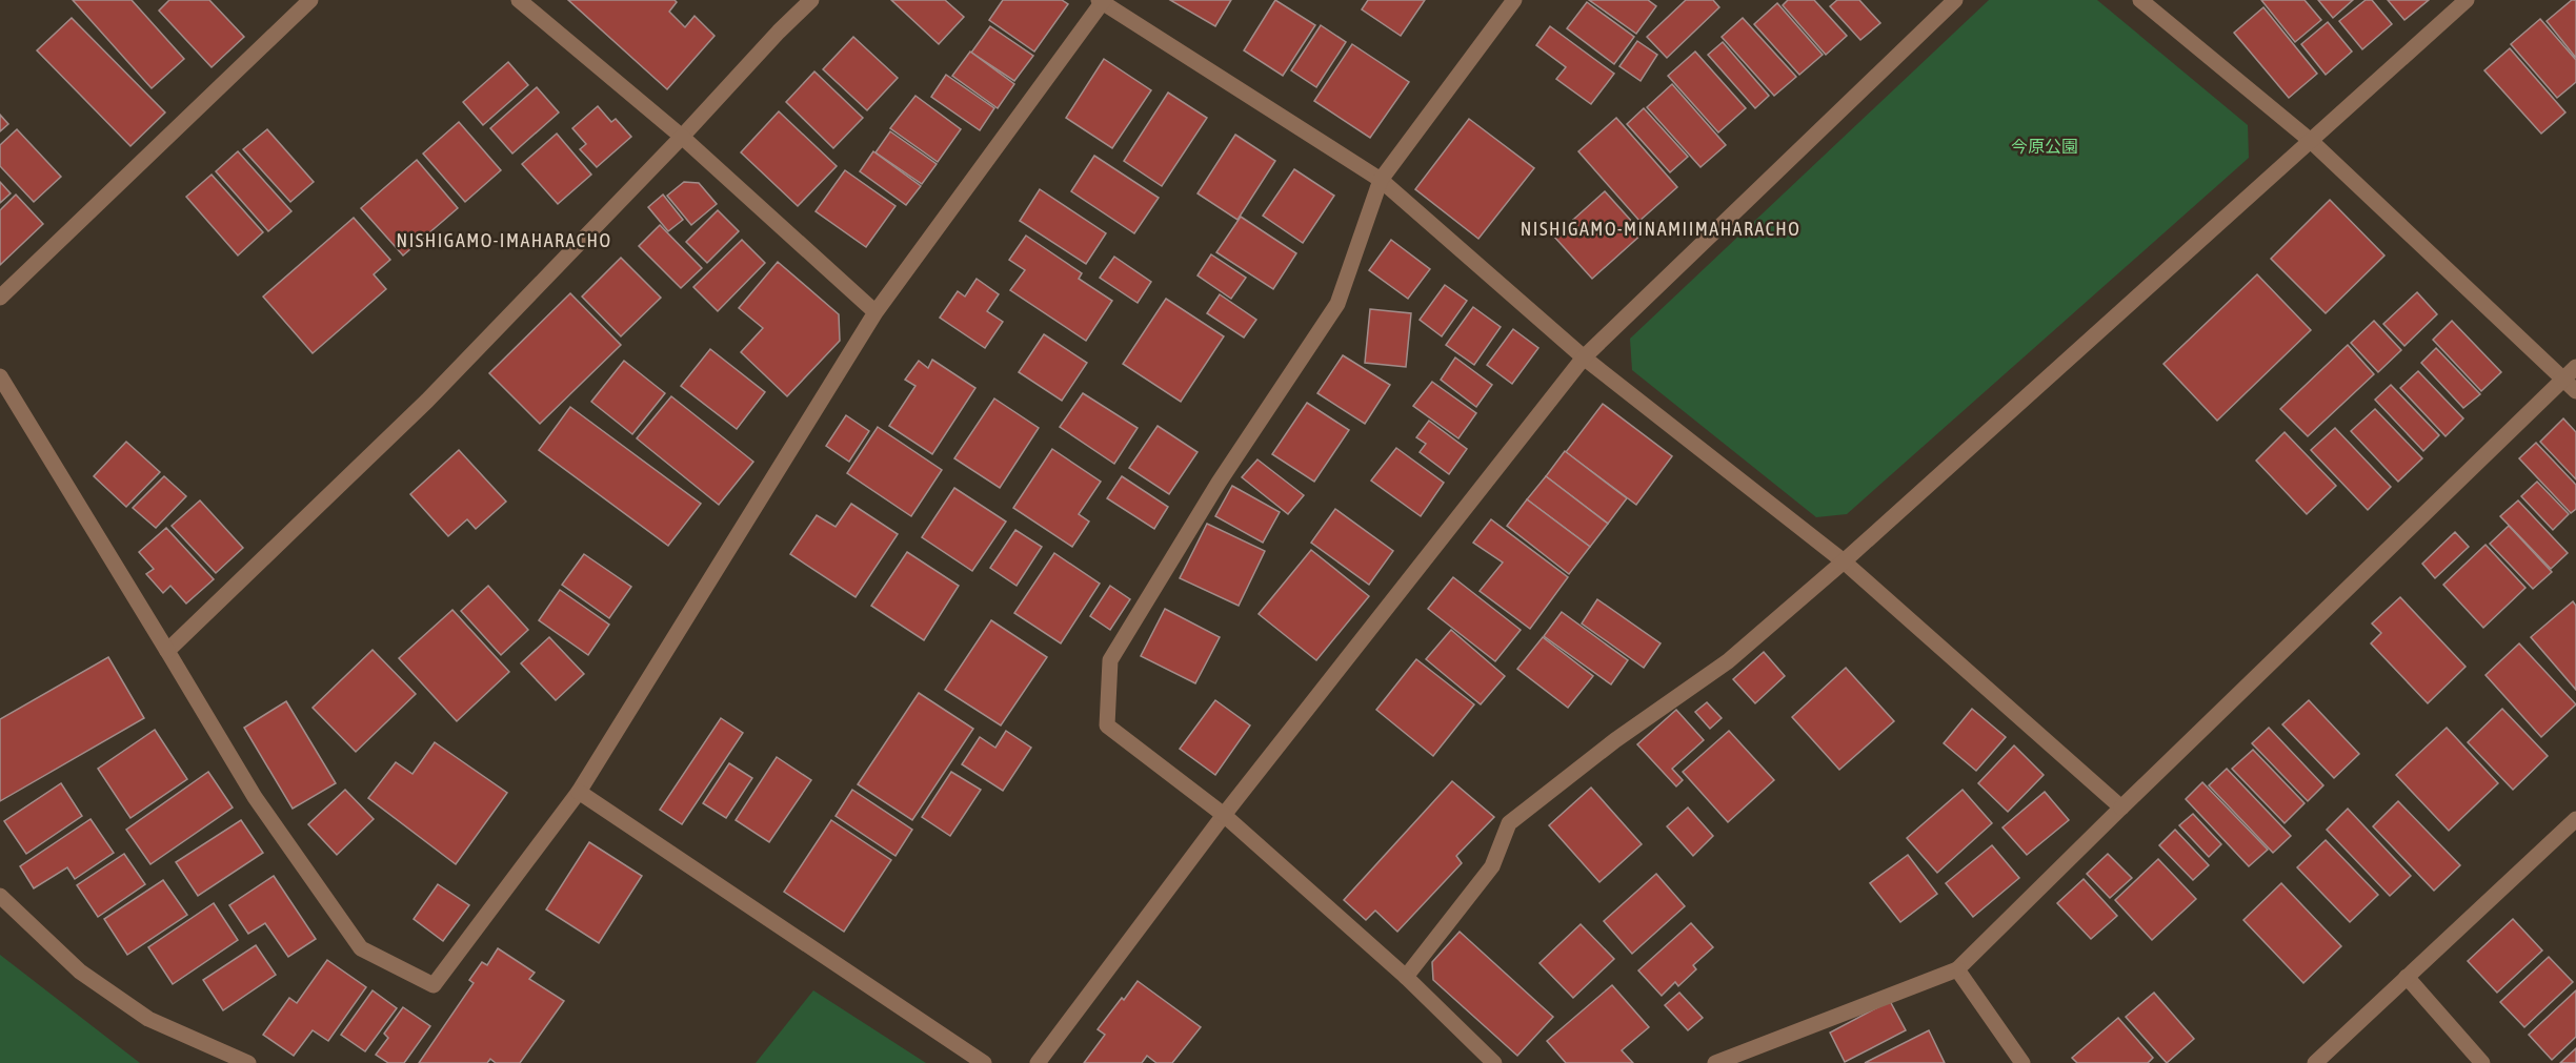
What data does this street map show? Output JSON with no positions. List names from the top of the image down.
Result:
{
  "districts": ["NISHIGAMO-MINAMIIMAHARACHO", "NISHIGAMO-IMAHARACHO"],
  "parks": ["今原公園"]
}
